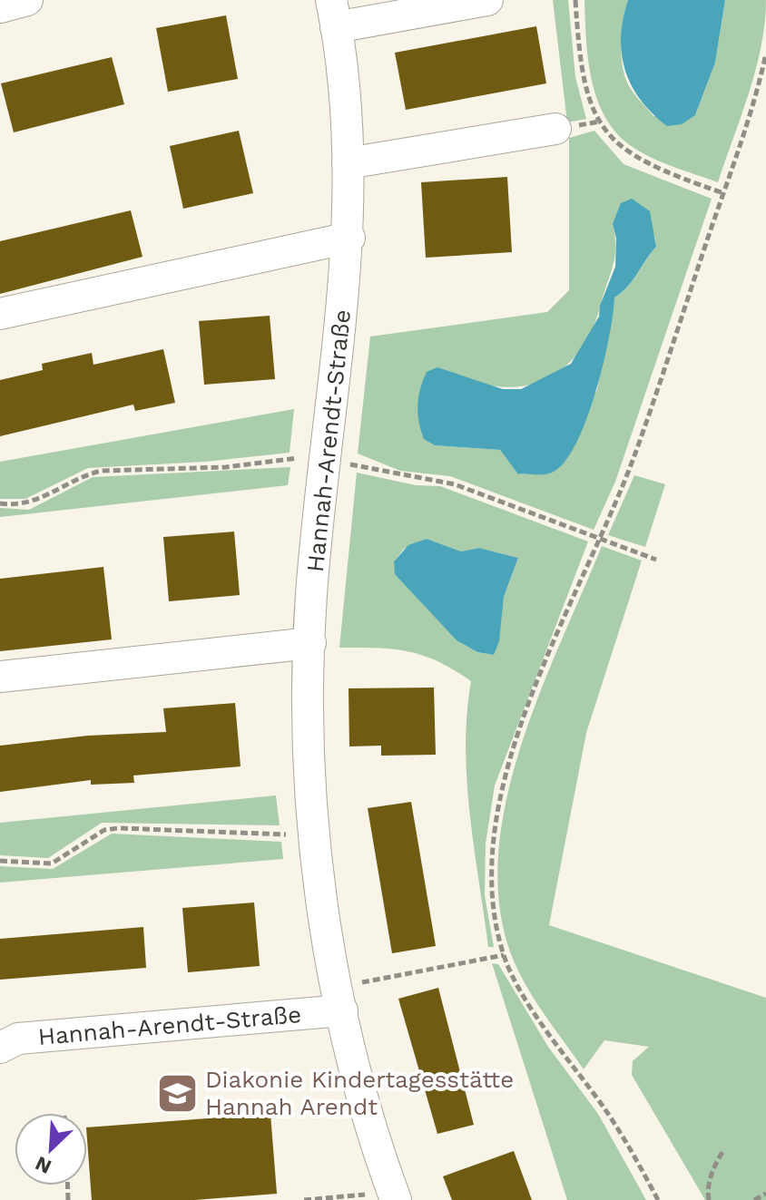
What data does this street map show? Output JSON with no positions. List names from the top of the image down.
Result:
{
  "streets": {
    "street": ["Hannah-Arendt-Straße"]
  },
  "places": {
    "school or university": ["Diakonie Kindertagesstätte Hannah Arendt"]
  },
  "north": "bottom left"
}
